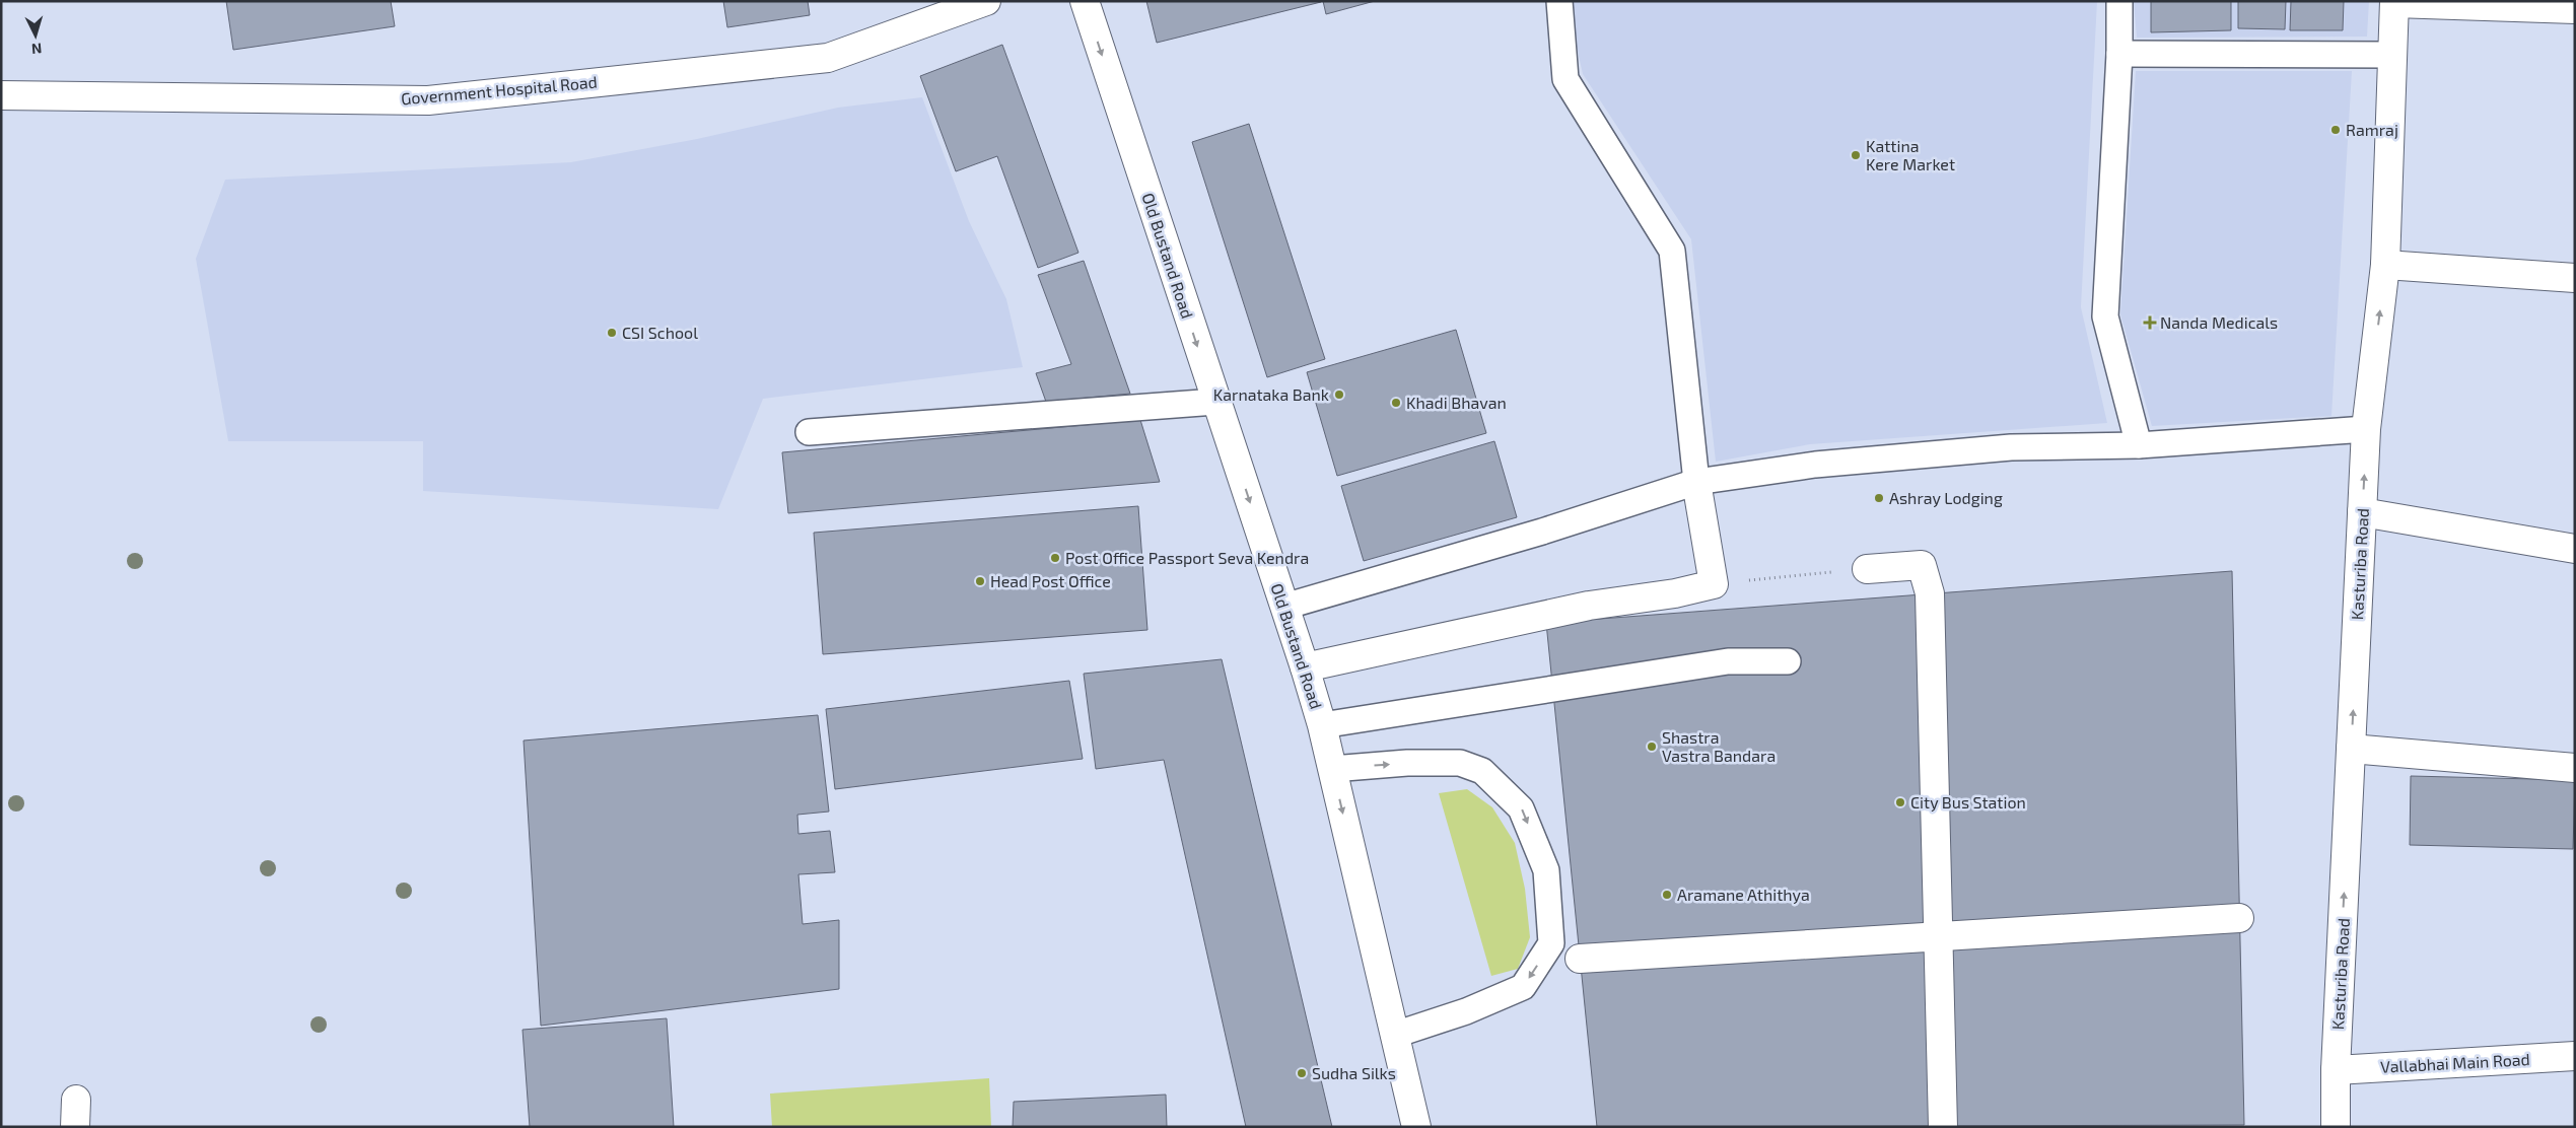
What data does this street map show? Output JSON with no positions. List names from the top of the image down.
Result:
{
  "streets": {
    "street": [
      "Government Hospital Road",
      "Old Bustand Road",
      "Kasturiba Road",
      "Vallabhai Main Road"
    ]
  },
  "crossings": [
    ["Kasturiba Road", "Vallabhai Main Road"]
  ],
  "one_way": ["Old Bustand Road", "Kasturiba Road"],
  "places": {
    "other": [
      "Ramraj",
      "Kattina Kere Market",
      "CSI School",
      "Karnataka Bank",
      "Khadi Bhavan",
      "Ashray Lodging",
      "Post Office Passport Seva Kendra",
      "Head Post Office",
      "Shastra Vastra Bandara",
      "City Bus Station",
      "Aramane Athithya",
      "Sudha Silks"
    ],
    "health": ["Nanda Medicals"]
  },
  "north": "bottom"
}
